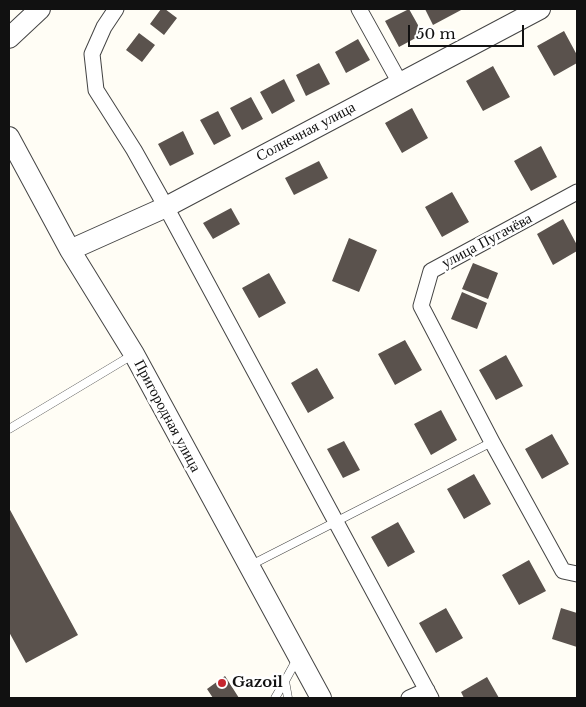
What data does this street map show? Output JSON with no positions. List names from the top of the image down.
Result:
{
  "streets": {
    "street": ["Солнечная улица", "улица Пугачёва", "Пригородная улица"]
  },
  "crossings": [
    ["Солнечная улица", "Пригородная улица"]
  ],
  "places": ["Gazoil"],
  "scale_bar": "50 m"
}
